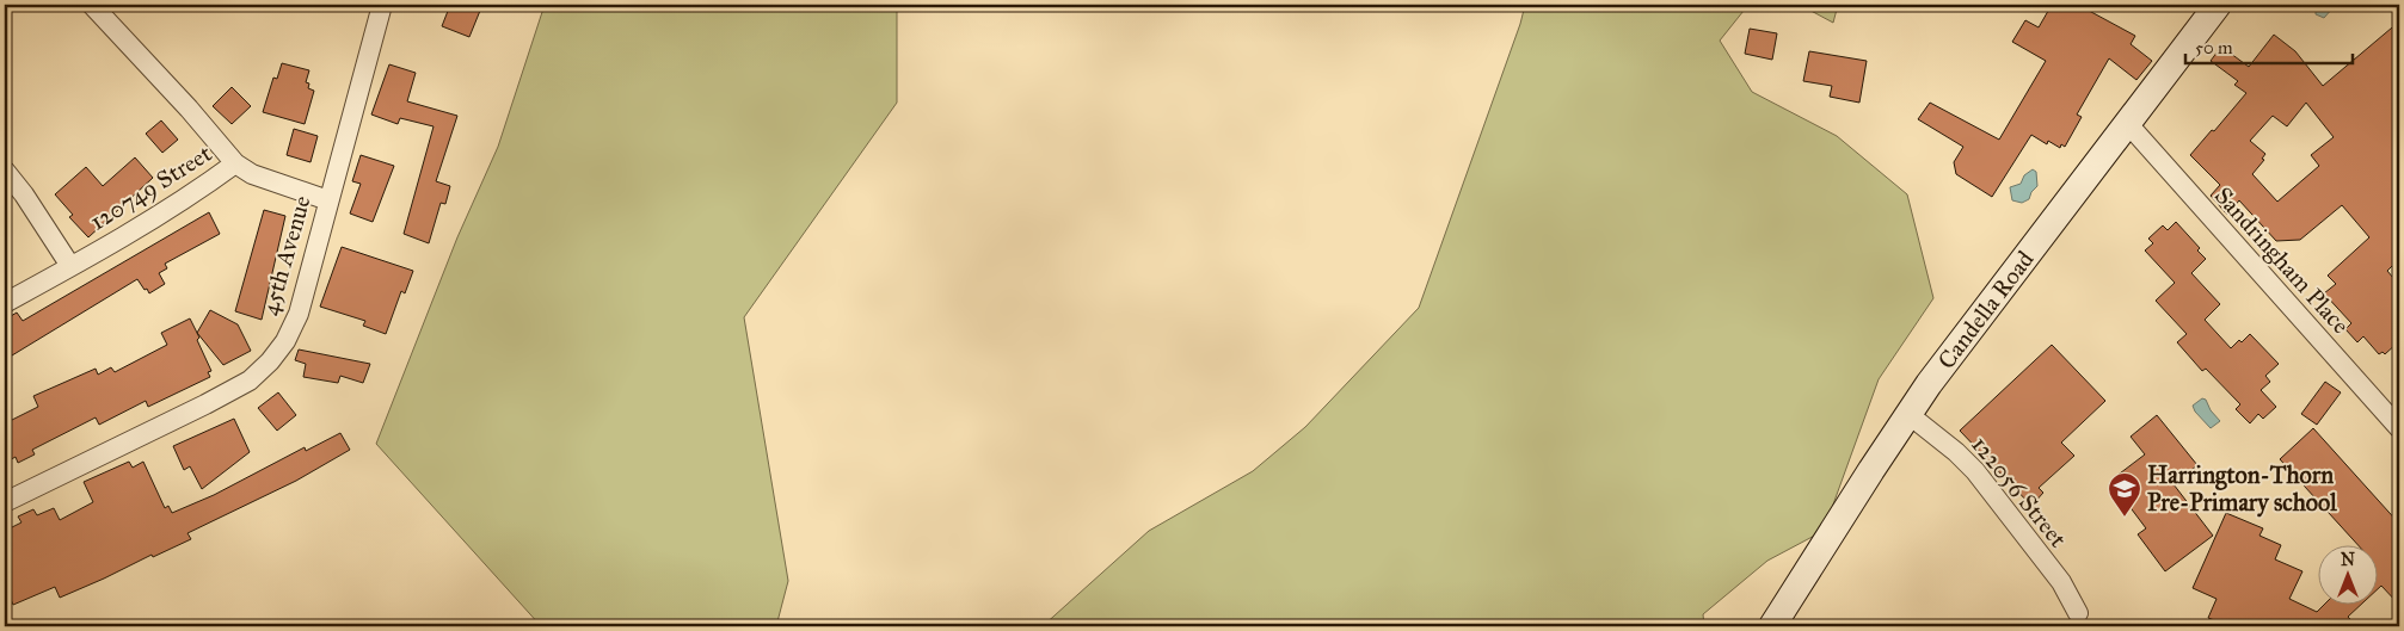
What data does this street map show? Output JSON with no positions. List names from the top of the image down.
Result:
{
  "streets": {
    "street": [
      "120749 Street",
      "45th Avenue",
      "Sandringham Place",
      "Candella Road",
      "122056 Street"
    ]
  },
  "crossings": [
    ["120749 Street", "45th Avenue"],
    ["Sandringham Place", "Candella Road"],
    ["Candella Road", "122056 Street"]
  ],
  "places": {
    "school or university": ["Harrington-Thorn Pre-Primary school"]
  },
  "scale_bar": "50 m",
  "north": "top"
}
